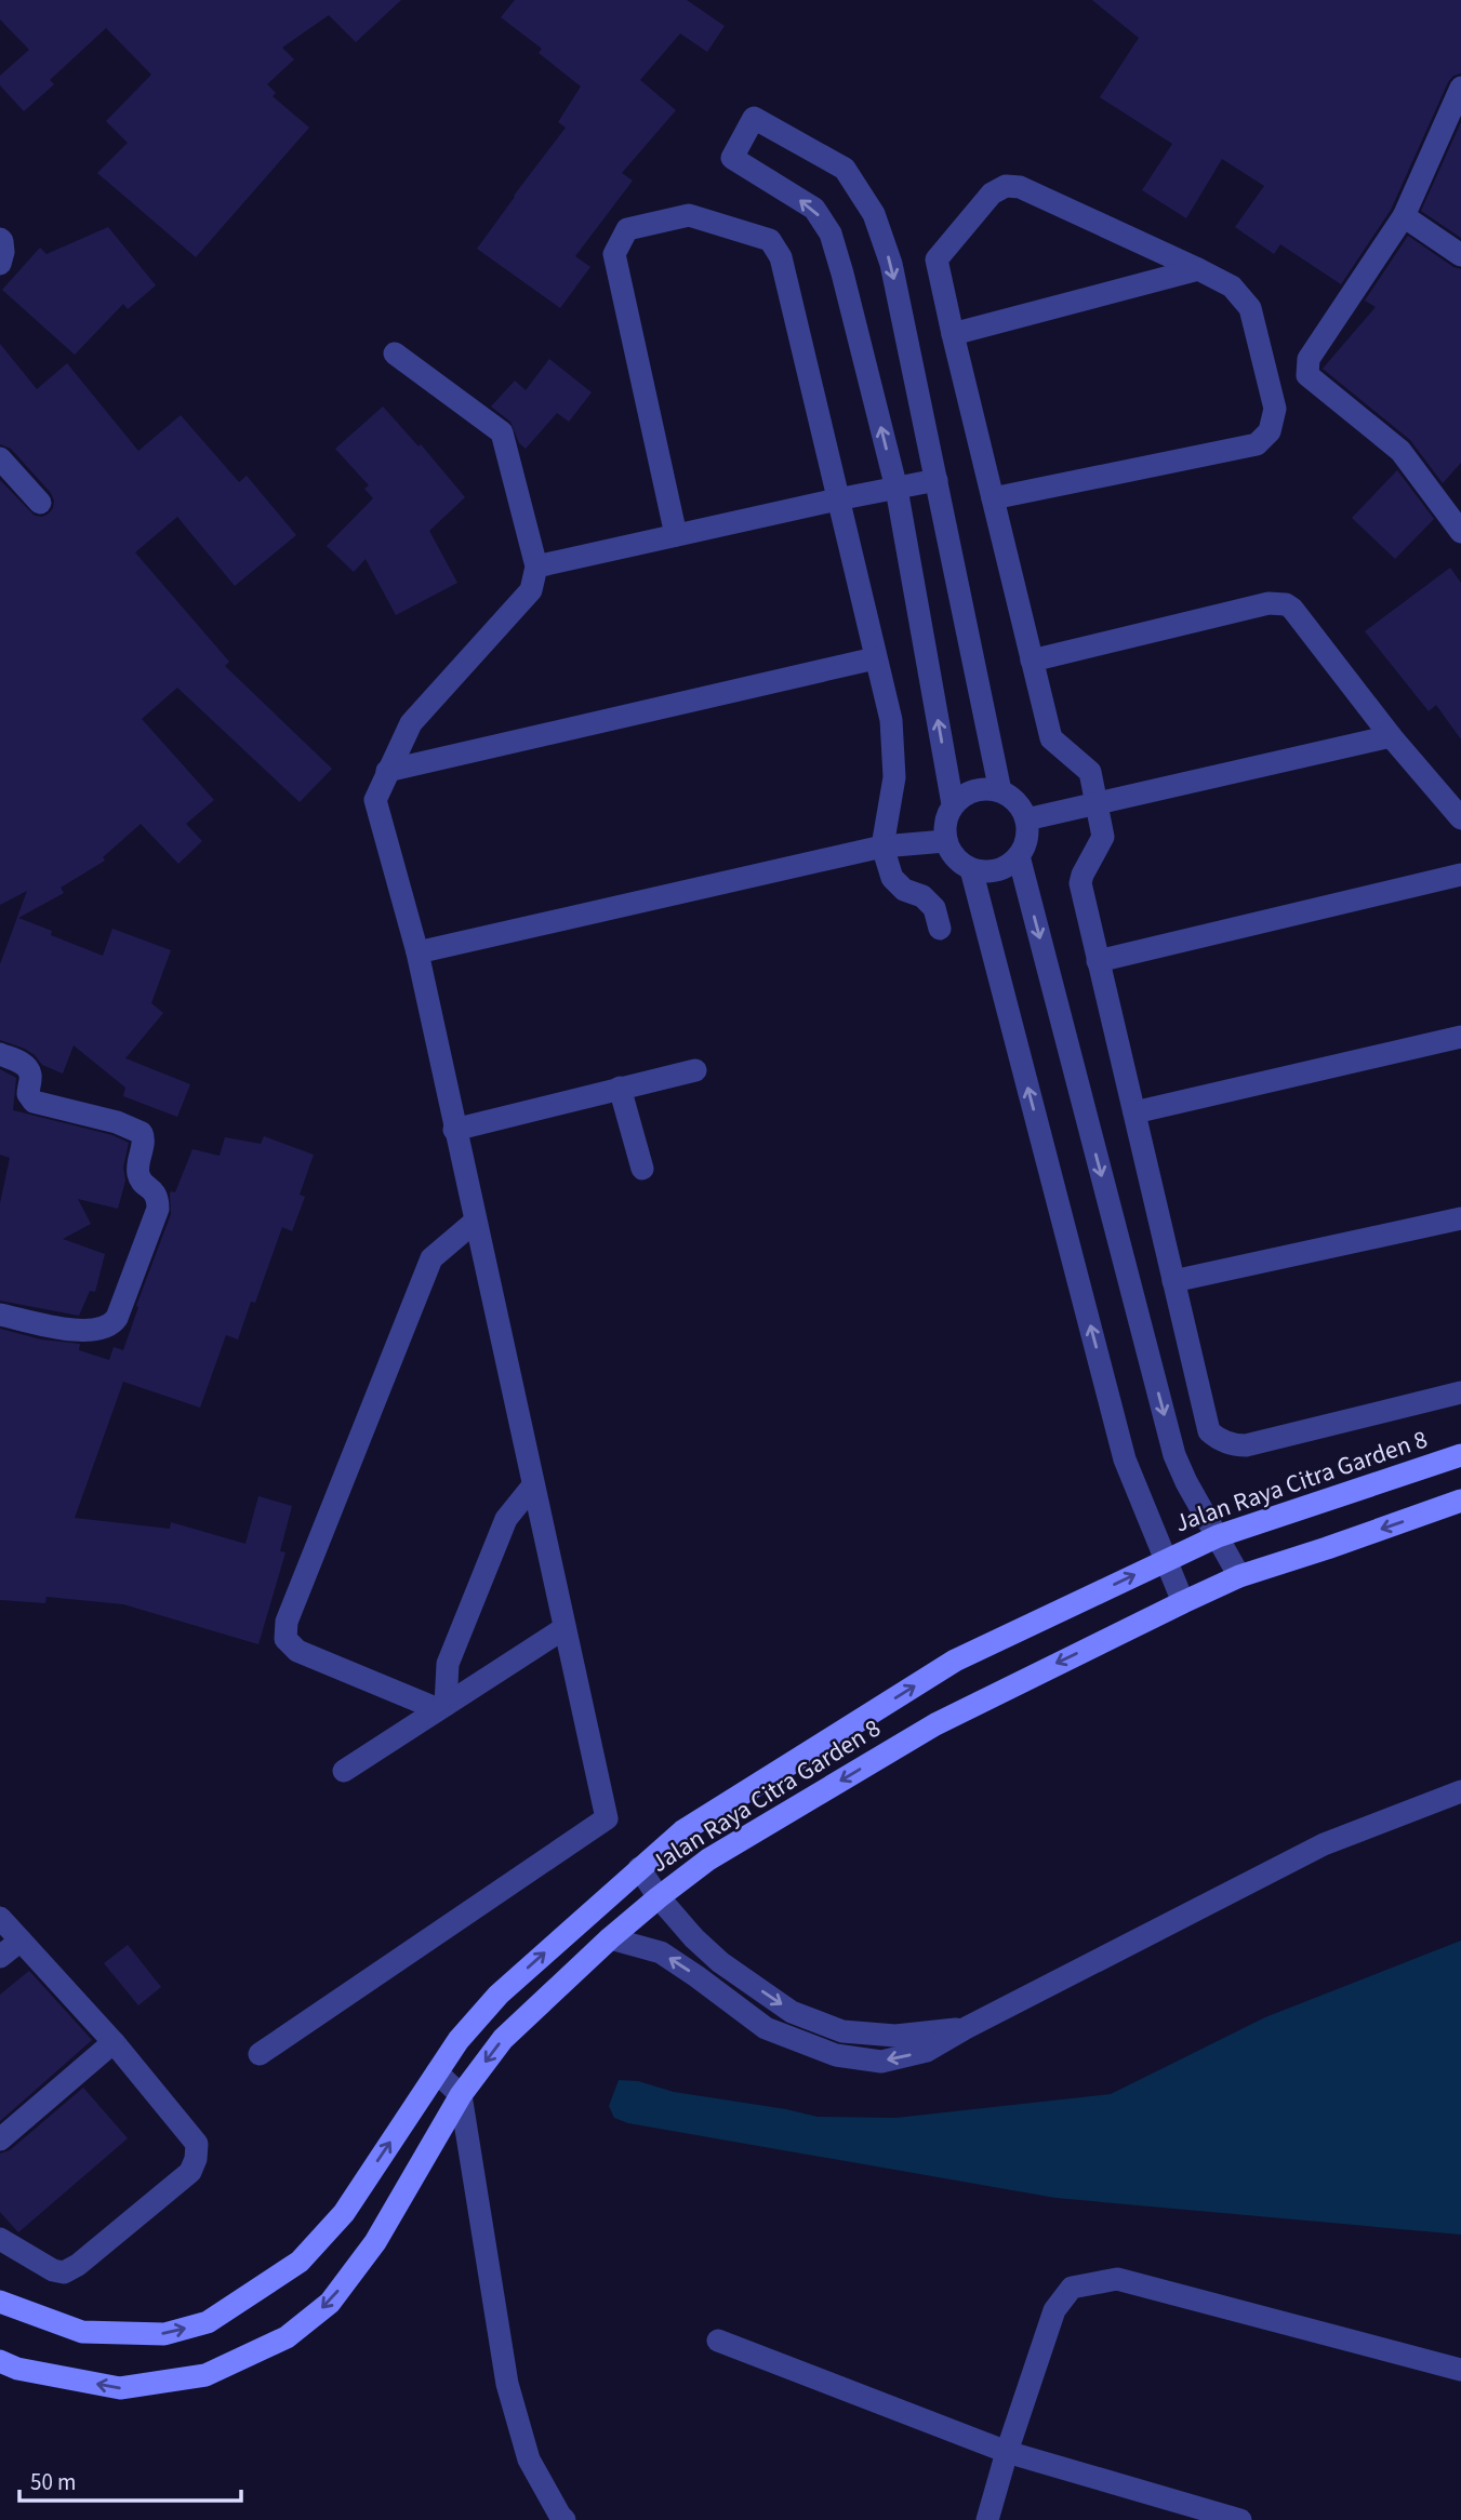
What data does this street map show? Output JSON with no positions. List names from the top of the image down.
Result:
{
  "streets": {
    "street": ["Jalan Raya Citra Garden 8"]
  },
  "scale_bar": "50 m"
}
